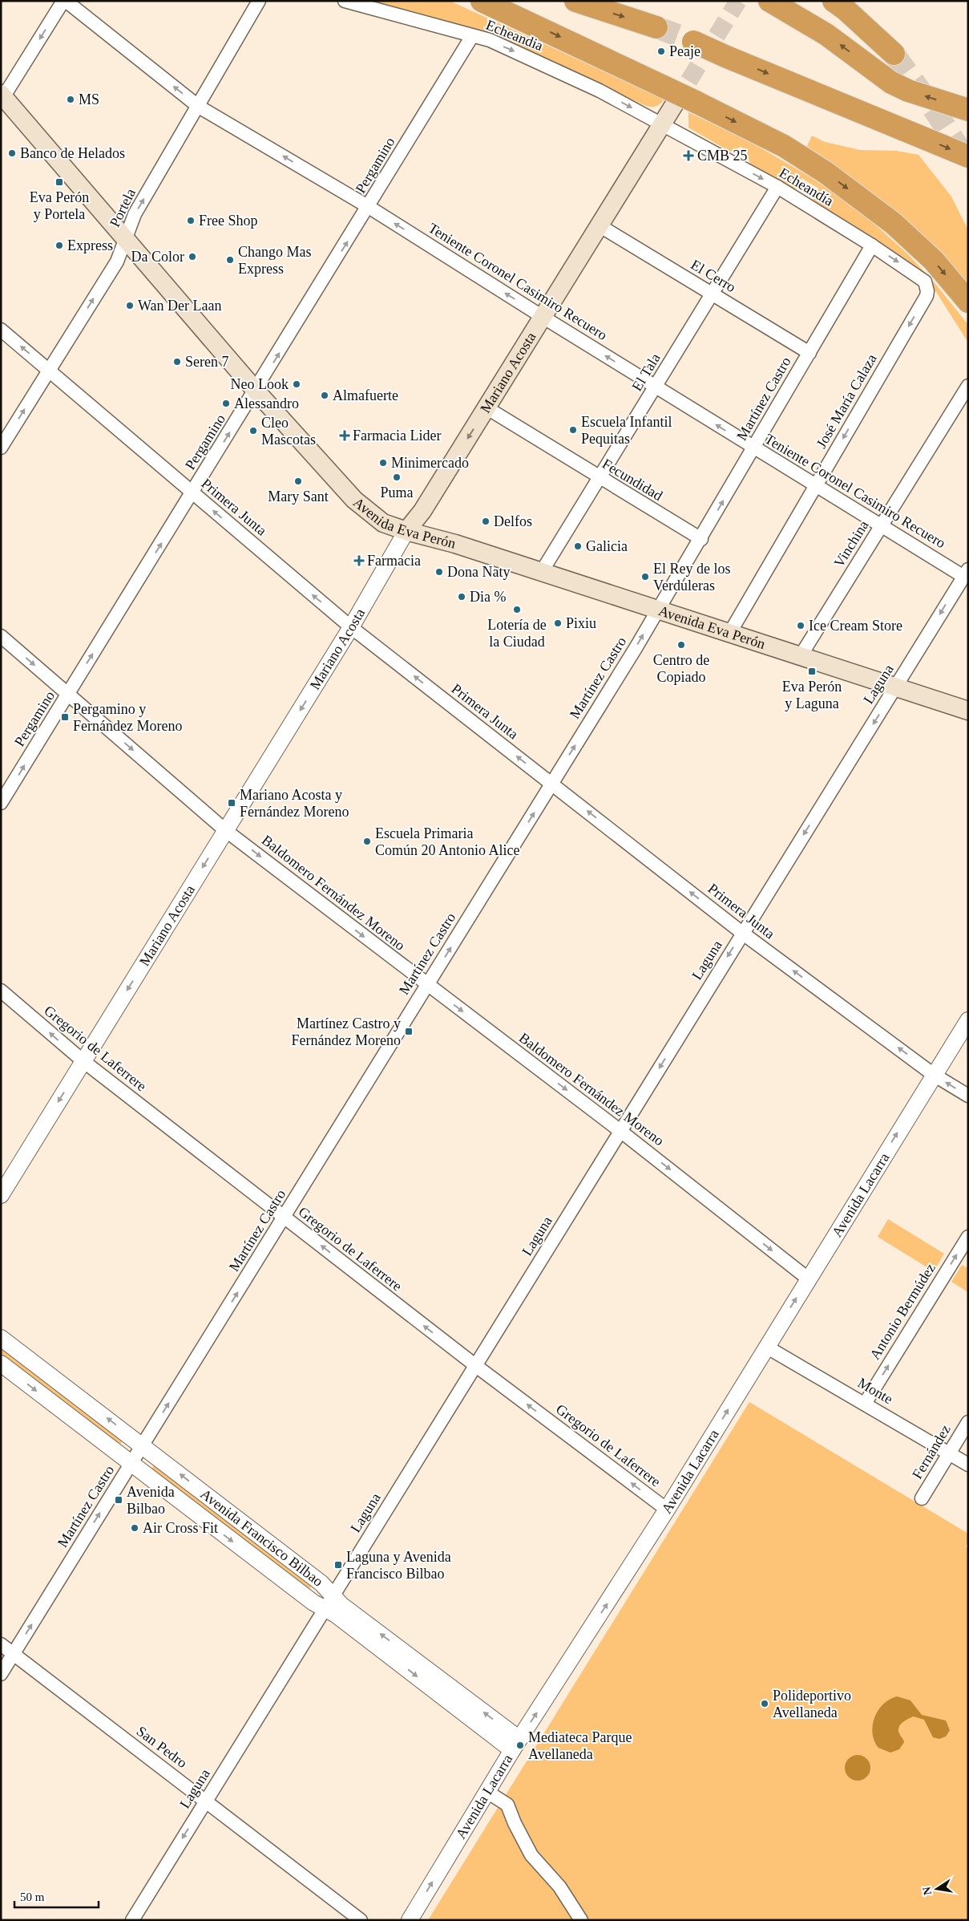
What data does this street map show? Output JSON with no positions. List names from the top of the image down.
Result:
{
  "streets": {
    "main road": ["Mariano Acosta", "Avenida Eva Perón"],
    "street": [
      "Echeandia",
      "Pergamino",
      "Echeandía",
      "Portela",
      "El Cerro",
      "Teniente Coronel Casimiro Recuero",
      "El Tala",
      "Martínez Castro",
      "José María Calaza",
      "Fecundidad",
      "Primera Junta",
      "Vinchina",
      "Laguna",
      "Baldomero Fernández Moreno",
      "Gregorio de Laferrere",
      "Avenida Lacarra",
      "Antonio Bermúdez",
      "Monte",
      "Fernández",
      "Avenida Francisco Bilbao",
      "San Pedro"
    ]
  },
  "crossings": [
    ["Echeandia", "Pergamino"],
    ["Echeandia", "Echeandía"],
    ["Echeandia", "Mariano Acosta"],
    ["Pergamino", "Teniente Coronel Casimiro Recuero"],
    ["Pergamino", "Primera Junta"],
    ["Pergamino", "Avenida Eva Perón"],
    ["Pergamino", "Baldomero Fernández Moreno"],
    ["Echeandía", "El Tala"],
    ["Echeandía", "Mariano Acosta"],
    ["Echeandía", "Martínez Castro"],
    ["Echeandía", "José María Calaza"],
    ["Portela", "Teniente Coronel Casimiro Recuero"],
    ["Portela", "Primera Junta"],
    ["Portela", "Avenida Eva Perón"],
    ["El Cerro", "El Tala"],
    ["El Cerro", "Mariano Acosta"],
    ["El Cerro", "Martínez Castro"],
    ["Teniente Coronel Casimiro Recuero", "El Tala"],
    ["Teniente Coronel Casimiro Recuero", "Mariano Acosta"],
    ["Teniente Coronel Casimiro Recuero", "Martínez Castro"],
    ["Teniente Coronel Casimiro Recuero", "José María Calaza"],
    ["Teniente Coronel Casimiro Recuero", "Vinchina"],
    ["Teniente Coronel Casimiro Recuero", "Laguna"],
    ["El Tala", "Fecundidad"],
    ["El Tala", "Avenida Eva Perón"],
    ["Mariano Acosta", "Fecundidad"],
    ["Mariano Acosta", "Primera Junta"],
    ["Mariano Acosta", "Avenida Eva Perón"],
    ["Mariano Acosta", "Baldomero Fernández Moreno"],
    ["Mariano Acosta", "Gregorio de Laferrere"],
    ["Martínez Castro", "Fecundidad"],
    ["Martínez Castro", "Primera Junta"],
    ["Martínez Castro", "Avenida Eva Perón"],
    ["Martínez Castro", "Baldomero Fernández Moreno"],
    ["Martínez Castro", "Gregorio de Laferrere"],
    ["Martínez Castro", "Avenida Francisco Bilbao"],
    ["Martínez Castro", "San Pedro"],
    ["José María Calaza", "Avenida Eva Perón"],
    ["Primera Junta", "Laguna"],
    ["Primera Junta", "Avenida Lacarra"],
    ["Avenida Eva Perón", "Vinchina"],
    ["Avenida Eva Perón", "Laguna"],
    ["Laguna", "Baldomero Fernández Moreno"],
    ["Laguna", "Gregorio de Laferrere"],
    ["Laguna", "Avenida Francisco Bilbao"],
    ["Laguna", "San Pedro"],
    ["Baldomero Fernández Moreno", "Avenida Lacarra"],
    ["Gregorio de Laferrere", "Avenida Lacarra"],
    ["Avenida Lacarra", "Monte"],
    ["Avenida Lacarra", "Avenida Francisco Bilbao"],
    ["Antonio Bermúdez", "Monte"],
    ["Monte", "Fernández"]
  ],
  "one_way": [
    "Echeandia",
    "Pergamino",
    "Echeandía",
    "Portela",
    "Teniente Coronel Casimiro Recuero",
    "Mariano Acosta",
    "Martínez Castro",
    "José María Calaza",
    "Primera Junta",
    "Laguna",
    "Baldomero Fernández Moreno",
    "Gregorio de Laferrere",
    "Avenida Lacarra",
    "Antonio Bermúdez"
  ],
  "places": {
    "other": [
      "Peaje",
      "MS",
      "Banco de Helados",
      "Free Shop",
      "Express",
      "Da Color",
      "Chango Mas Express",
      "Wan Der Laan",
      "Seren 7",
      "Neo Look",
      "Almafuerte",
      "Alessandro",
      "Escuela Infantil Pequitas",
      "Cleo Mascotas",
      "Minimercado",
      "Puma",
      "Mary Sant",
      "Delfos",
      "Galicia",
      "Dona Naty",
      "El Rey de los Verduleras",
      "Dia %",
      "Lotería de la Ciudad",
      "Pixiu",
      "Ice Cream Store",
      "Centro de Copiado",
      "Escuela Primaria Común 20 Antonio Alice",
      "Air Cross Fit",
      "Polideportivo Avellaneda",
      "Mediateca Parque Avellaneda"
    ],
    "health": ["CMB 25", "Farmacia Lider", "Farmacia"],
    "transit": [
      "Eva Perón y Portela",
      "Eva Perón y Laguna",
      "Pergamino y Fernández Moreno",
      "Mariano Acosta y Fernández Moreno",
      "Martínez Castro y Fernández Moreno",
      "Avenida Bilbao",
      "Laguna y Avenida Francisco Bilbao"
    ]
  },
  "scale_bar": "50 m",
  "north": "left"
}
